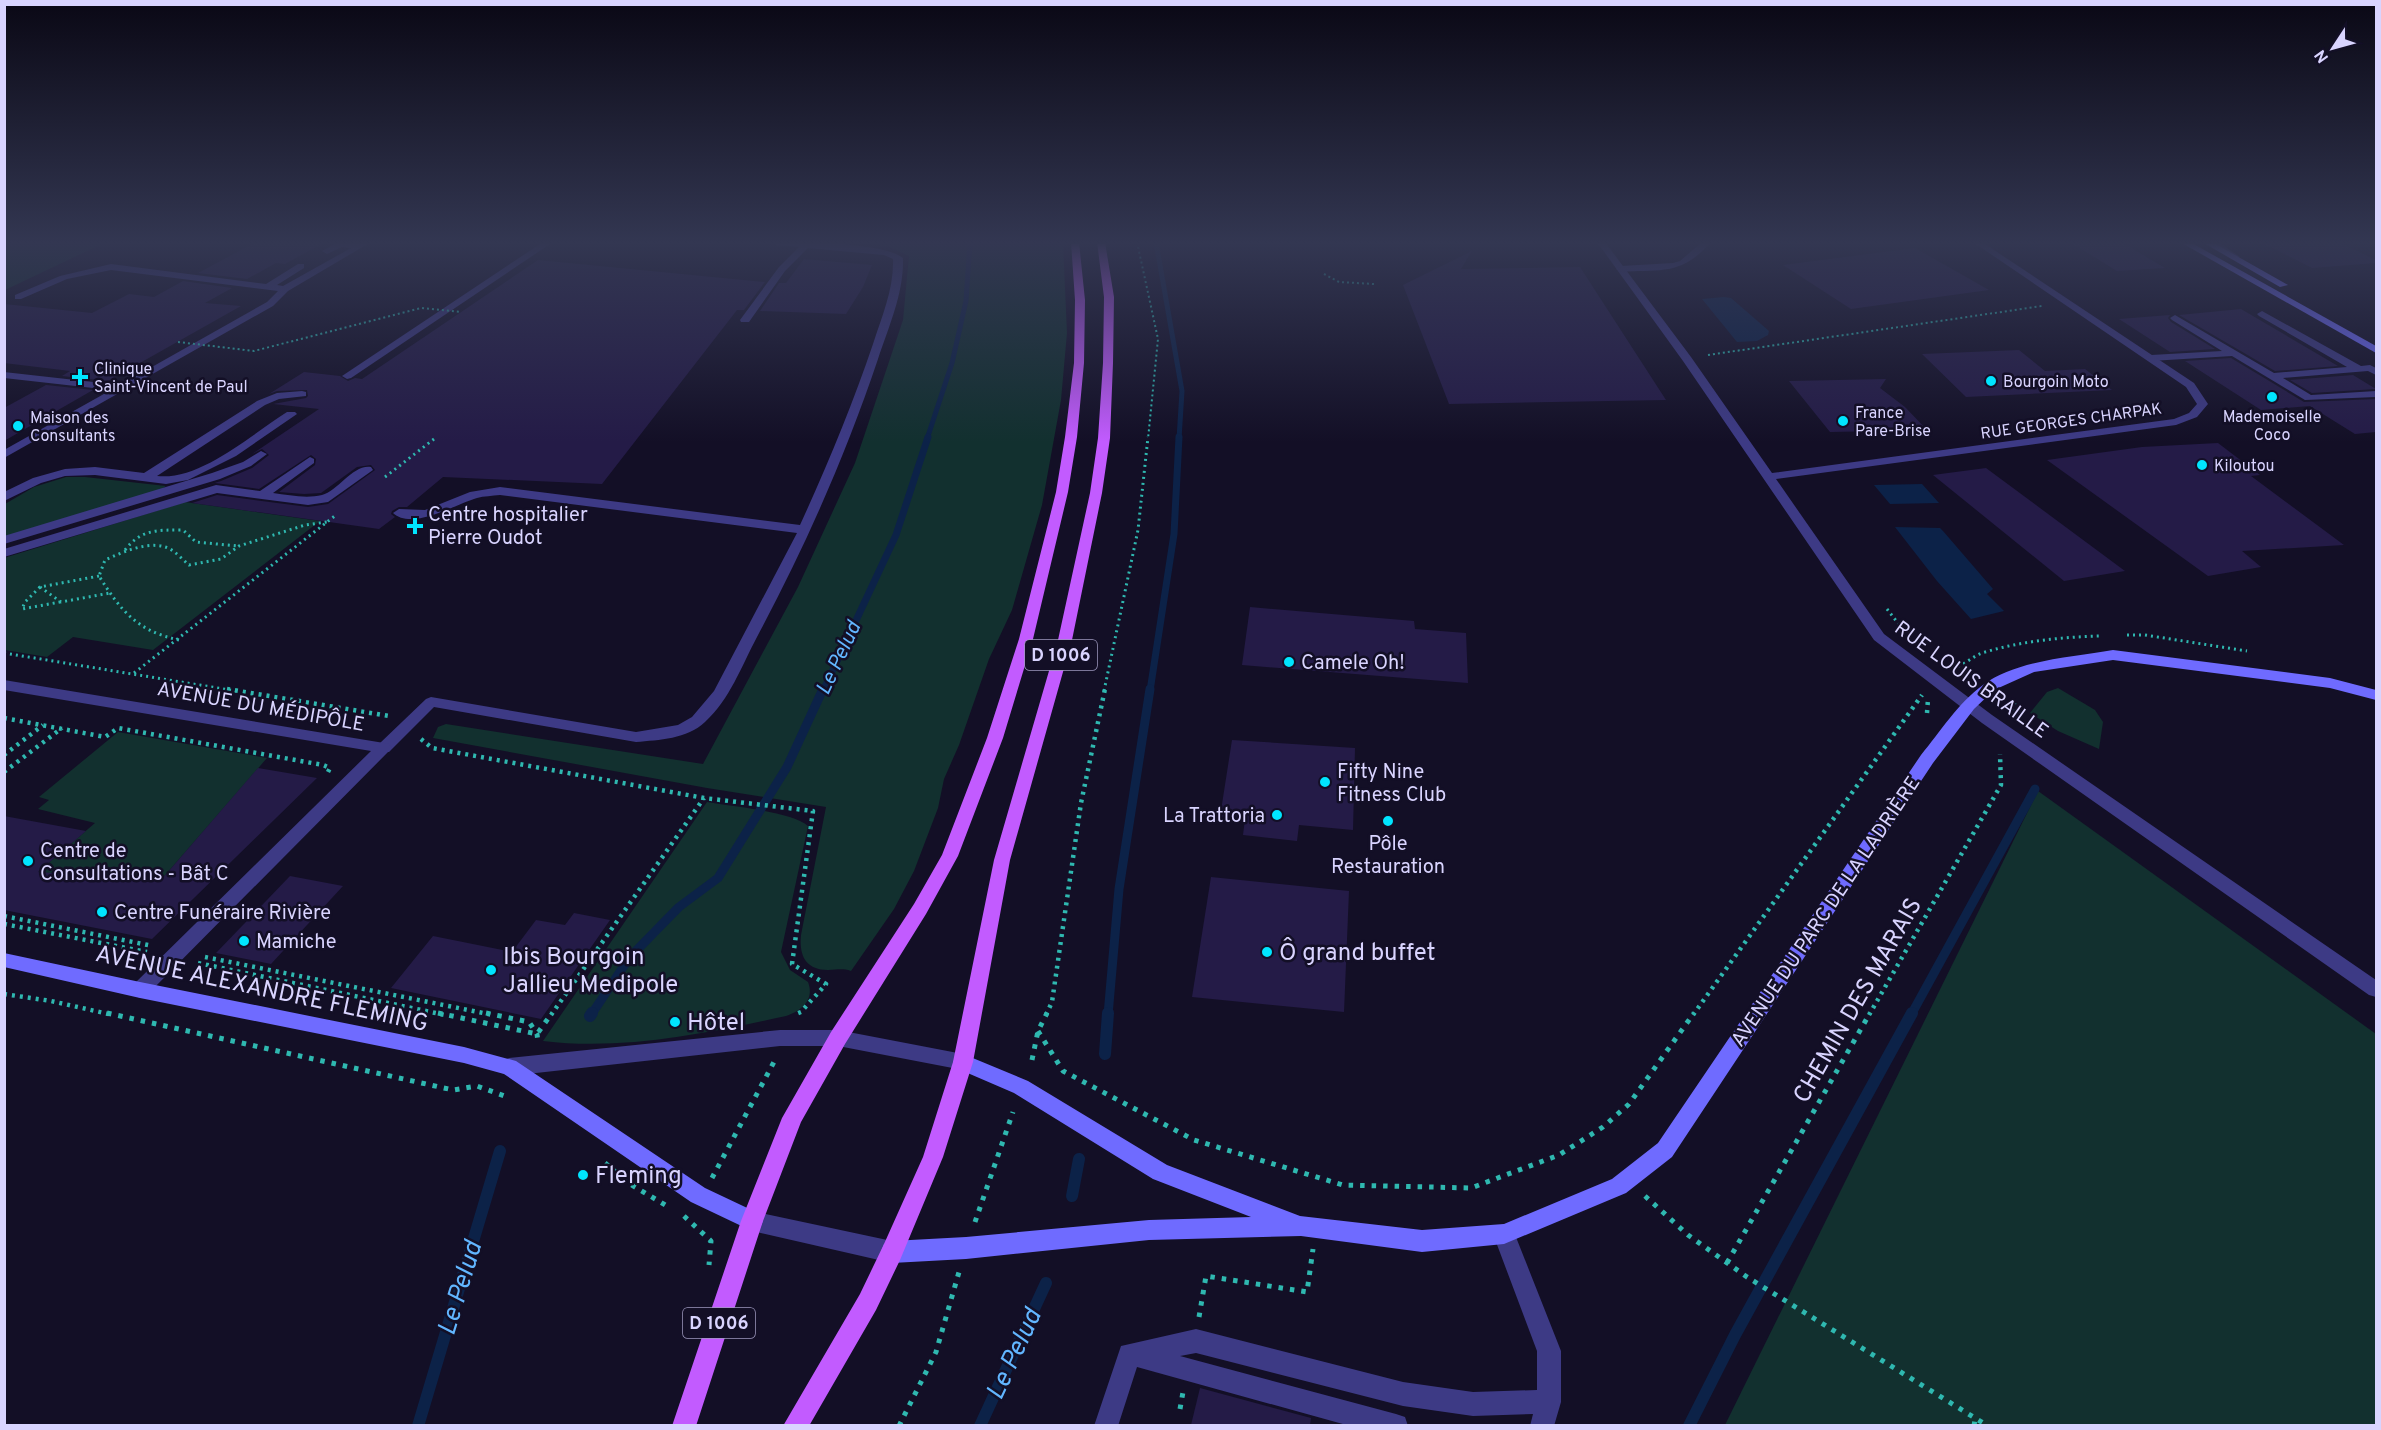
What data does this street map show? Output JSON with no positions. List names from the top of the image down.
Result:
{
  "streets": {
    "main road": ["D 1006"],
    "street": [
      "RUE GEORGES CHARPAK",
      "RUE LOUIS BRAILLE",
      "AVENUE DU MÉDIPÔLE",
      "AVENUE DU PARC DE LA LADRIÈRE",
      "AVENUE ALEXANDRE FLEMING"
    ],
    "path": ["CHEMIN DES MARAIS"]
  },
  "crossings": [
    ["RUE GEORGES CHARPAK", "RUE LOUIS BRAILLE"],
    ["D 1006", "AVENUE DU PARC DE LA LADRIÈRE"],
    ["D 1006", "AVENUE ALEXANDRE FLEMING"],
    ["RUE LOUIS BRAILLE", "AVENUE DU PARC DE LA LADRIÈRE"],
    ["AVENUE DU MÉDIPÔLE", "AVENUE ALEXANDRE FLEMING"],
    ["AVENUE DU PARC DE LA LADRIÈRE", "AVENUE ALEXANDRE FLEMING"]
  ],
  "water": ["Le Pelud"],
  "places": {
    "health": ["Clinique Saint-Vincent de Paul", "Centre hospitalier Pierre Oudot"],
    "other": [
      "Bourgoin Moto",
      "Mademoiselle Coco",
      "France Pare-Brise",
      "Maison des Consultants",
      "Kiloutou",
      "Camele Oh!",
      "Fifty Nine Fitness Club",
      "La Trattoria",
      "Pôle Restauration",
      "Centre de Consultations - Bât C",
      "Centre Funéraire Rivière",
      "Mamiche",
      "Ô grand buffet",
      "Ibis Bourgoin Jallieu Medipole",
      "Hôtel",
      "Fleming"
    ]
  },
  "north": "bottom left"
}
